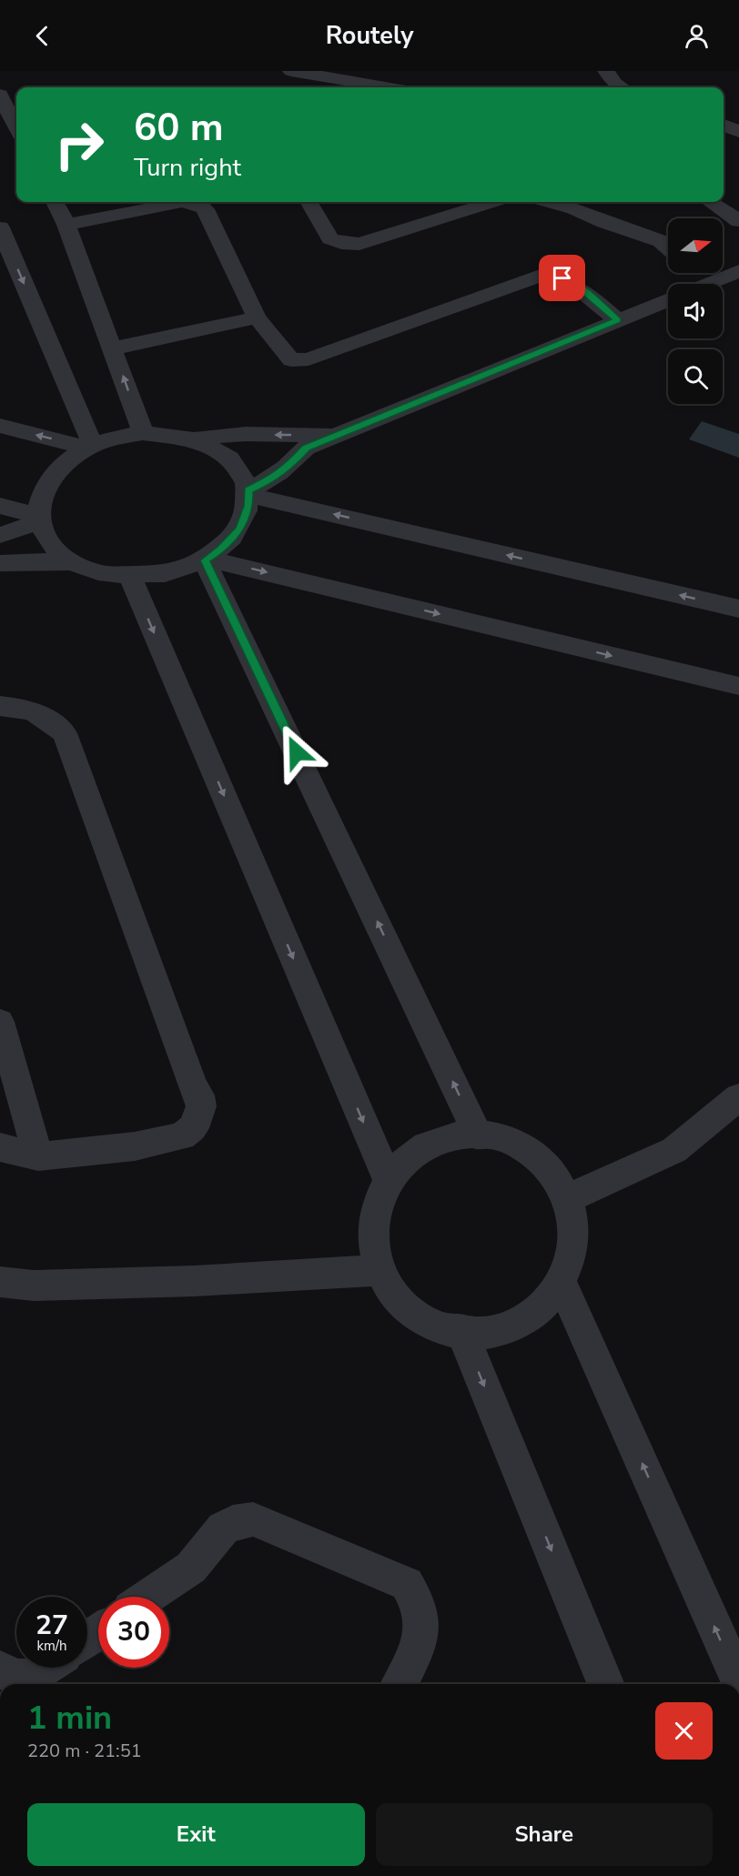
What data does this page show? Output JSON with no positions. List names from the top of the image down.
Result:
{
  "north": "right",
  "page": {
    "header": "Routely",
    "turn": ["60 m", "Turn right"],
    "speed": "27 km/h",
    "limit": "30",
    "heading": ["1 min", "220 m · 21:51"],
    "buttons": ["Exit", "Share"]
  }
}
